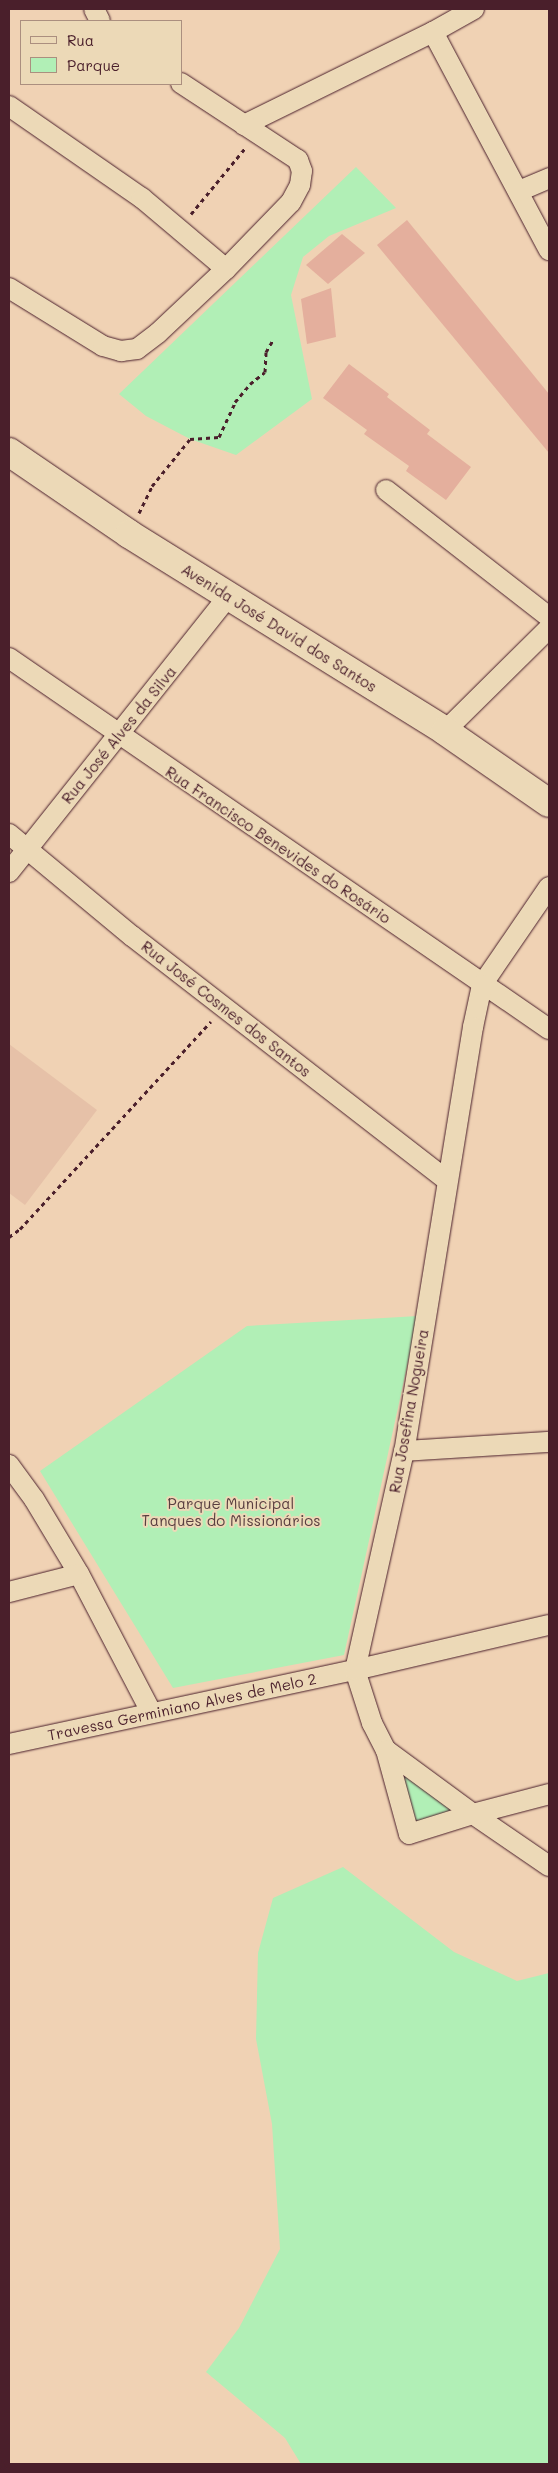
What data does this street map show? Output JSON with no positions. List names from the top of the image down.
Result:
{
  "streets": {
    "main road": ["Avenida José David dos Santos"],
    "street": [
      "Rua José Alves da Silva",
      "Rua Francisco Benevides do Rosário",
      "Rua José Cosmes dos Santos",
      "Rua Josefina Nogueira",
      "Travessa Germiniano Alves de Melo 2"
    ]
  },
  "crossings": [
    ["Avenida José David dos Santos", "Rua José Alves da Silva"],
    ["Rua José Alves da Silva", "Rua Francisco Benevides do Rosário"],
    ["Rua José Alves da Silva", "Rua José Cosmes dos Santos"],
    ["Rua Francisco Benevides do Rosário", "Rua Josefina Nogueira"],
    ["Rua José Cosmes dos Santos", "Rua Josefina Nogueira"],
    ["Rua Josefina Nogueira", "Travessa Germiniano Alves de Melo 2"]
  ],
  "parks": ["Parque Municipal Tanques do Missionários"],
  "legend": ["Rua", "Parque"]
}
